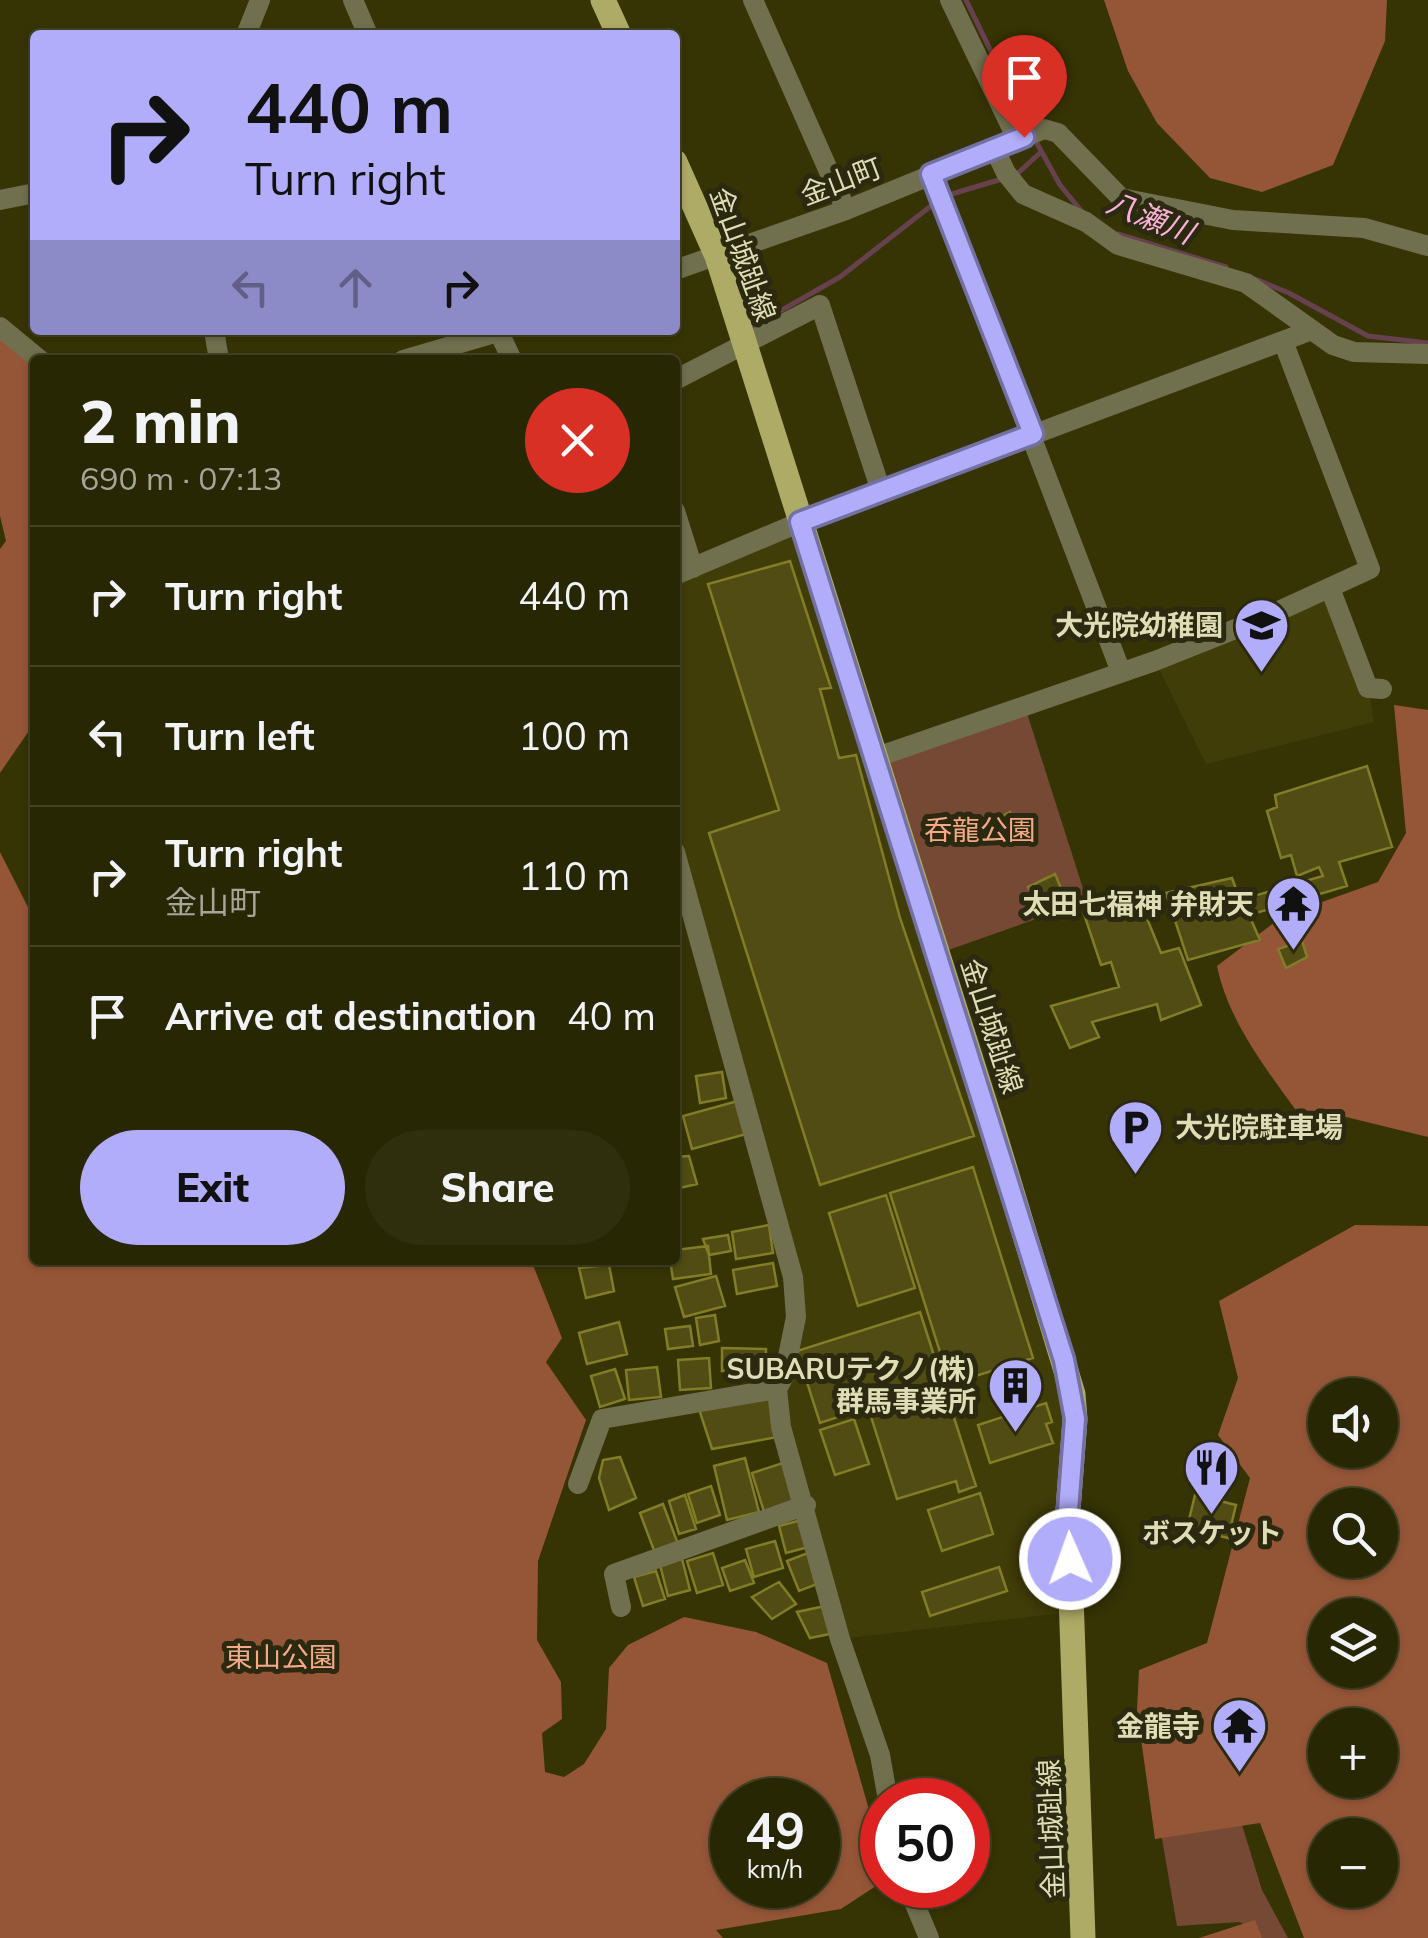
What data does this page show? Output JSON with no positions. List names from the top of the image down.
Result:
{
  "streets": {
    "main road": ["金山城趾線"],
    "street": ["金山町"]
  },
  "crossings": [
    ["金山町", "金山城趾線"]
  ],
  "water": ["八瀬川"],
  "parks": ["呑龍公園", "東山公園"],
  "places": {
    "school or university": ["大光院幼稚園"],
    "temple": ["太田七福神 弁財天", "金龍寺"],
    "parking": ["大光院駐車場"],
    "building": ["SUBARUテクノ(株) 群馬事業所"],
    "restaurant": ["ボスケット"]
  },
  "page": {
    "turn": ["440 m", "Turn right"],
    "heading": ["2 min", "690 m · 07:13"],
    "list": [
      {
        "name": "Turn right",
        "value": "440 m"
      },
      {
        "name": "Turn left",
        "value": "100 m"
      },
      {
        "name": "Turn right",
        "note": "金山町",
        "value": "110 m"
      },
      {
        "name": "Arrive at destination",
        "value": "40 m"
      }
    ],
    "buttons": ["Exit", "Share"],
    "map_buttons": ["+", "−"],
    "speed": "49 km/h",
    "limit": "50"
  }
}
